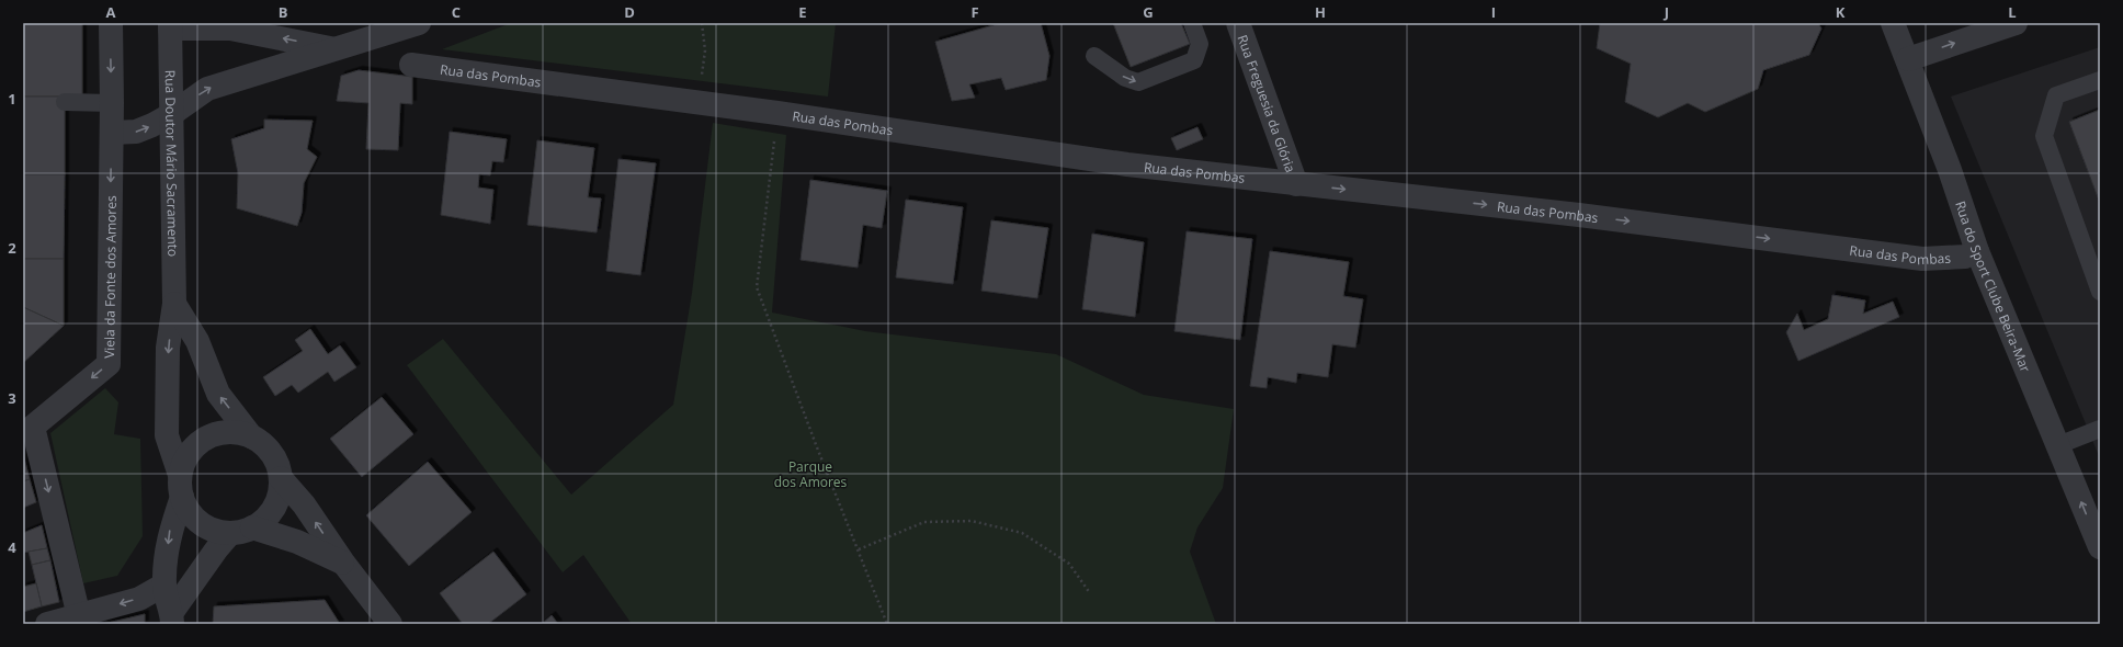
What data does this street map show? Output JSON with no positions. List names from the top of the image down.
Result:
{
  "streets": {
    "street": [
      "Rua das Pombas",
      "Rua Freguesia da Glória",
      "Rua Doutor Mário Sacramento",
      "Viela da Fonte dos Amores",
      "Rua do Sport Clube Beira-Mar"
    ]
  },
  "crossings": [
    ["Rua das Pombas", "Rua Freguesia da Glória"],
    ["Rua das Pombas", "Rua do Sport Clube Beira-Mar"]
  ],
  "one_way": ["Rua das Pombas", "Rua Doutor Mário Sacramento", "Viela da Fonte dos Amores"],
  "parks": ["Parque dos Amores"],
  "grid": {
    "columns": [
      "A",
      "B",
      "C",
      "D",
      "E",
      "F",
      "G",
      "H",
      "I",
      "J",
      "K",
      "L"
    ],
    "rows": [
      "1",
      "2",
      "3",
      "4"
    ]
  }
}
